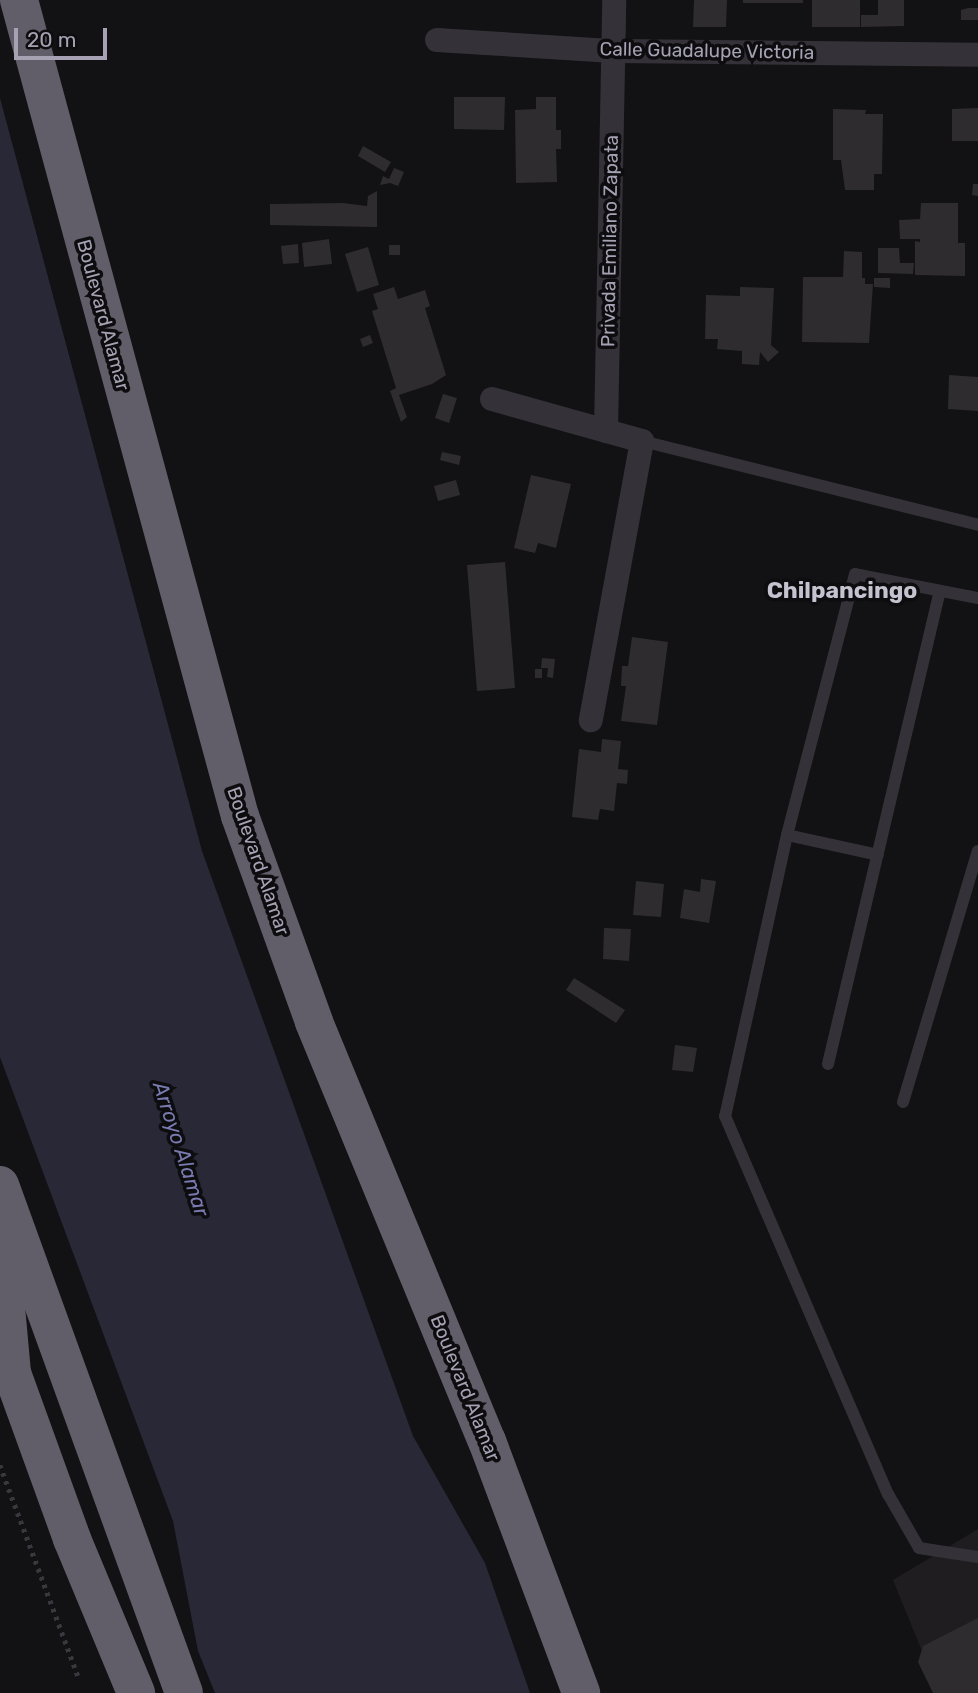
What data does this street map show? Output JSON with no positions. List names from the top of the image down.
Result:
{
  "streets": {
    "highway": ["Boulevard Alamar"],
    "street": ["Calle Guadalupe Victoria", "Privada Emiliano Zapata"]
  },
  "crossings": [
    ["Calle Guadalupe Victoria", "Privada Emiliano Zapata"]
  ],
  "districts": ["Chilpancingo"],
  "water": ["Arroyo Alamar"],
  "scale_bar": "20 m"
}
